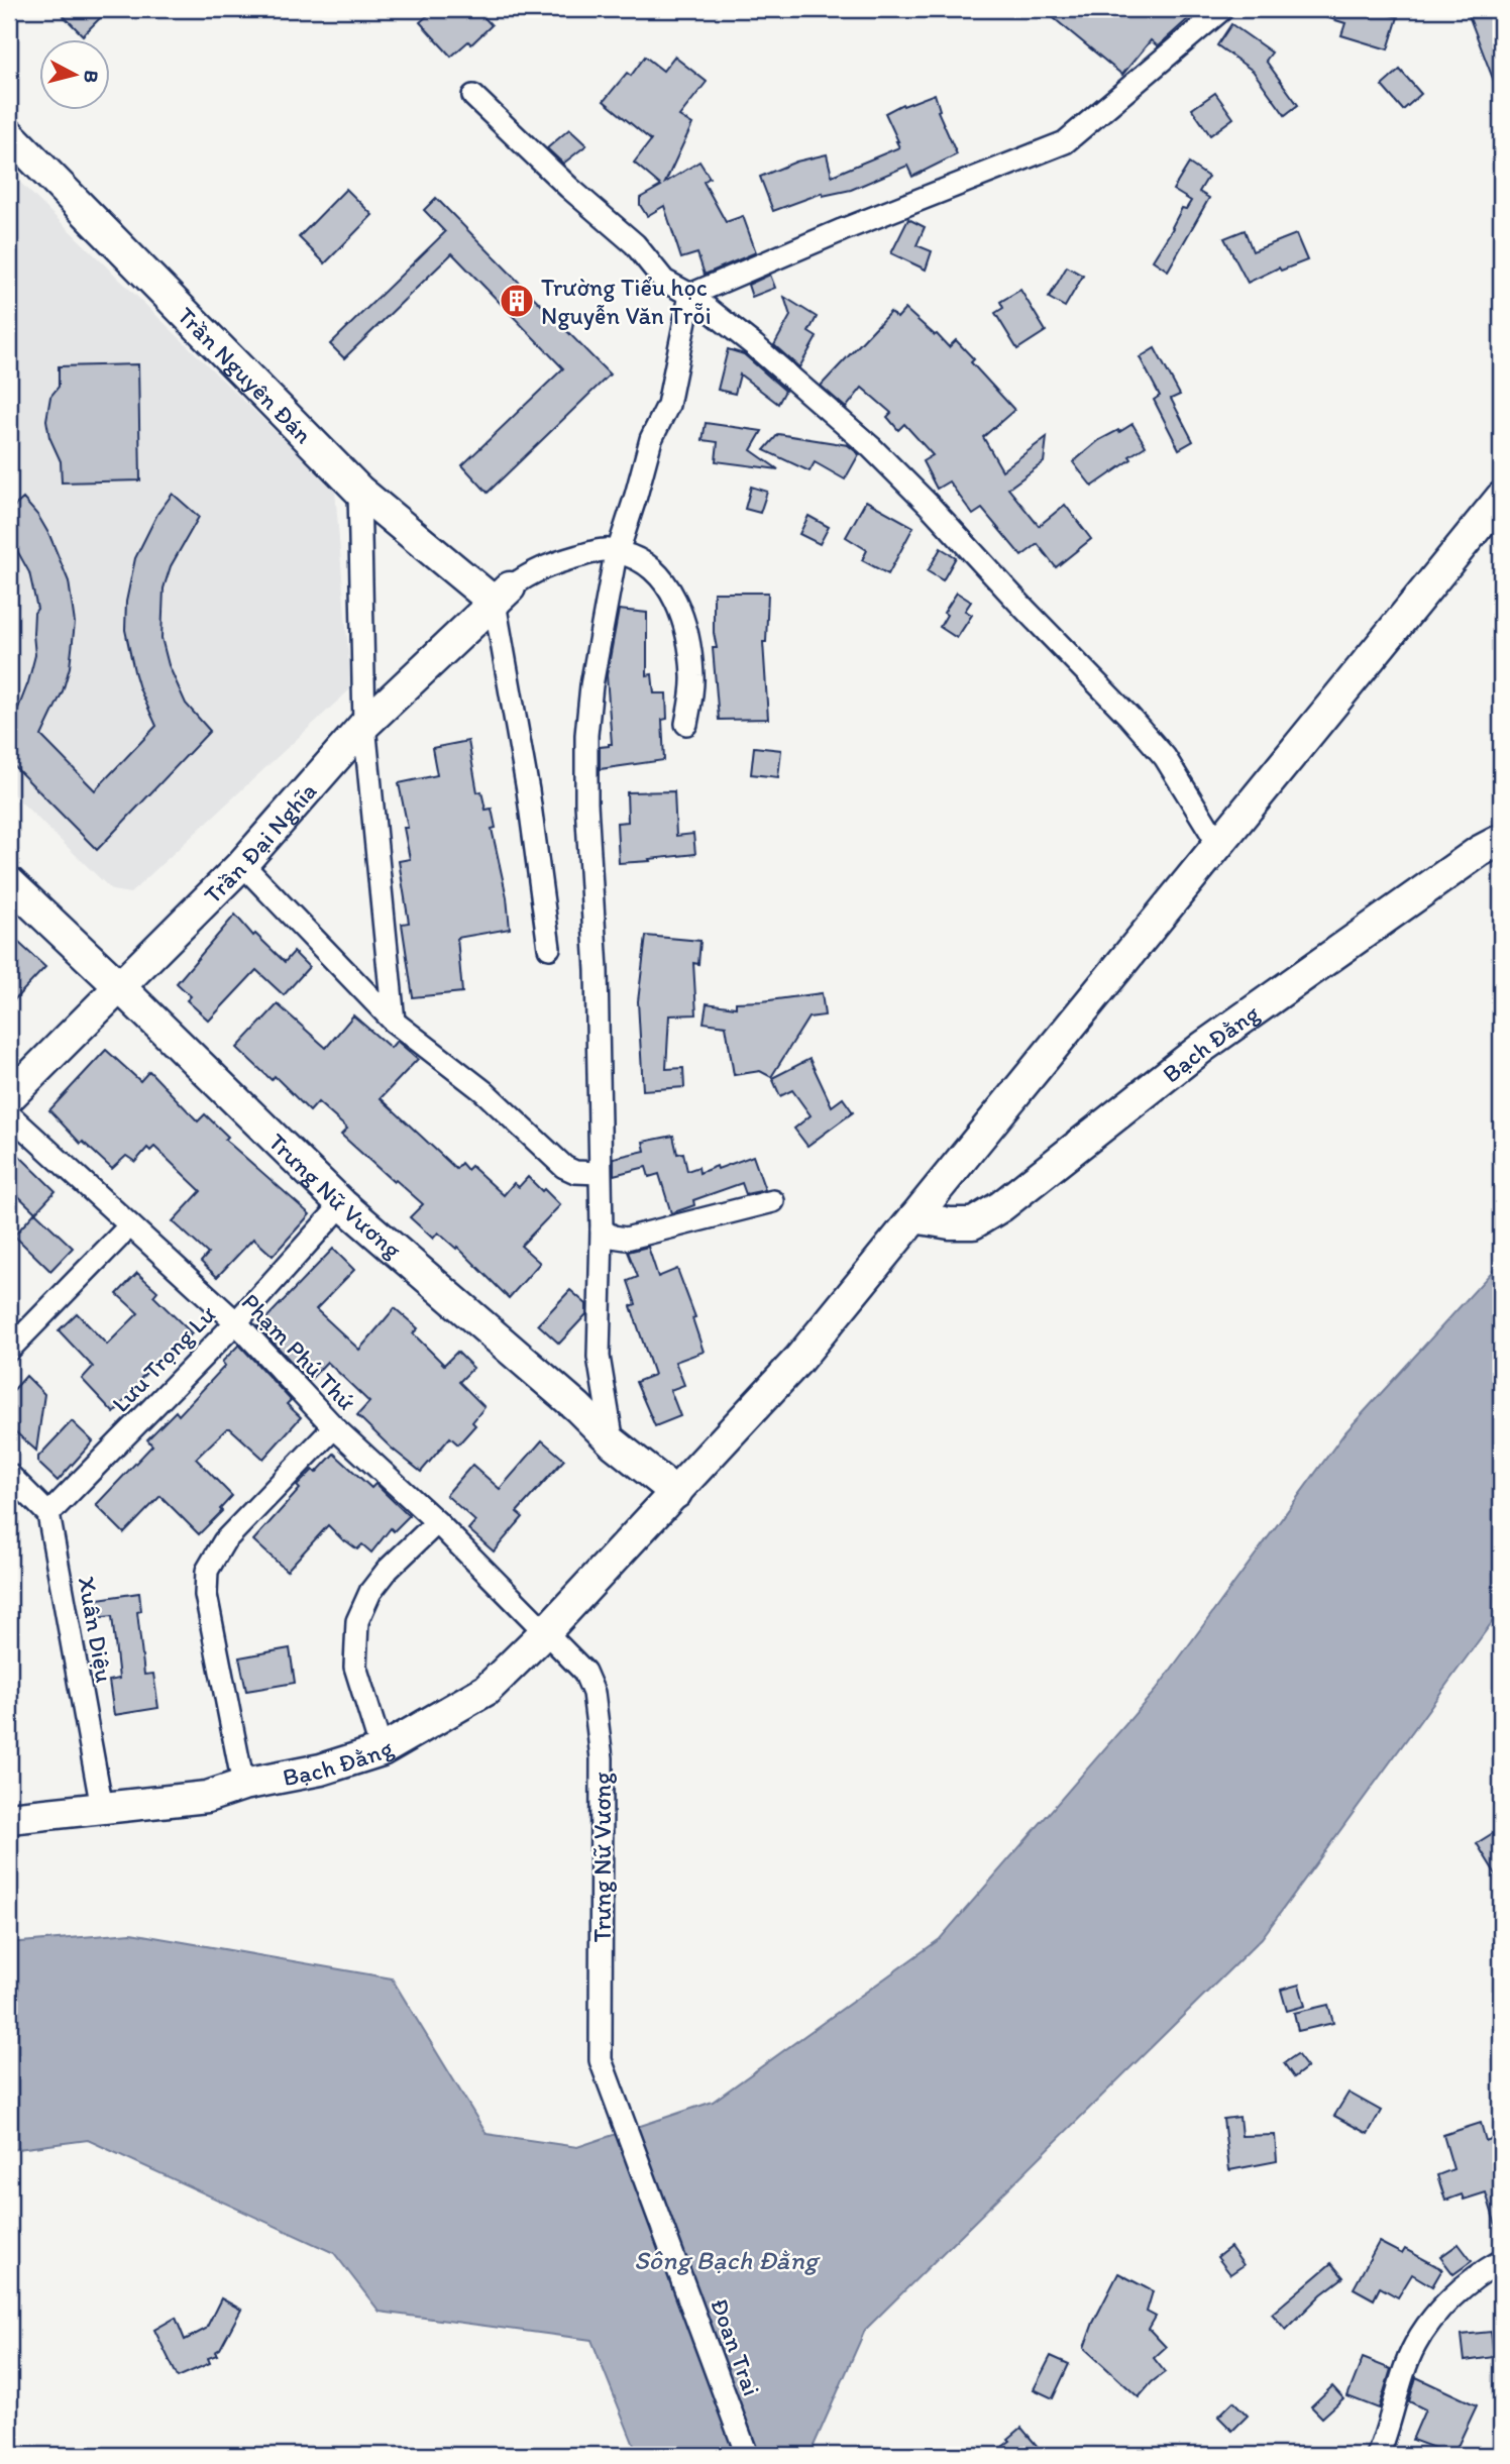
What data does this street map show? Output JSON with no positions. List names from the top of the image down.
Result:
{
  "streets": {
    "street": [
      "Trần Nguyên Đán",
      "Trần Đại Nghĩa",
      "Bạch Đằng",
      "Trưng Nữ Vương",
      "Phạm Phú Thứ",
      "Lưu Trọng Lư",
      "Xuân Diệu",
      "Đoan Trai"
    ]
  },
  "crossings": [
    ["Trần Nguyên Đán", "Trần Đại Nghĩa"],
    ["Trần Đại Nghĩa", "Trưng Nữ Vương"],
    ["Bạch Đằng", "Trưng Nữ Vương"],
    ["Bạch Đằng", "Phạm Phú Thứ"],
    ["Bạch Đằng", "Xuân Diệu"],
    ["Trưng Nữ Vương", "Phạm Phú Thứ"],
    ["Trưng Nữ Vương", "Lưu Trọng Lư"],
    ["Trưng Nữ Vương", "Đoan Trai"],
    ["Phạm Phú Thứ", "Lưu Trọng Lư"],
    ["Lưu Trọng Lư", "Xuân Diệu"]
  ],
  "water": ["Sông Bạch Đằng"],
  "places": {
    "building": ["Trường Tiểu học Nguyễn Văn Trỗi"]
  },
  "north": "right"
}
